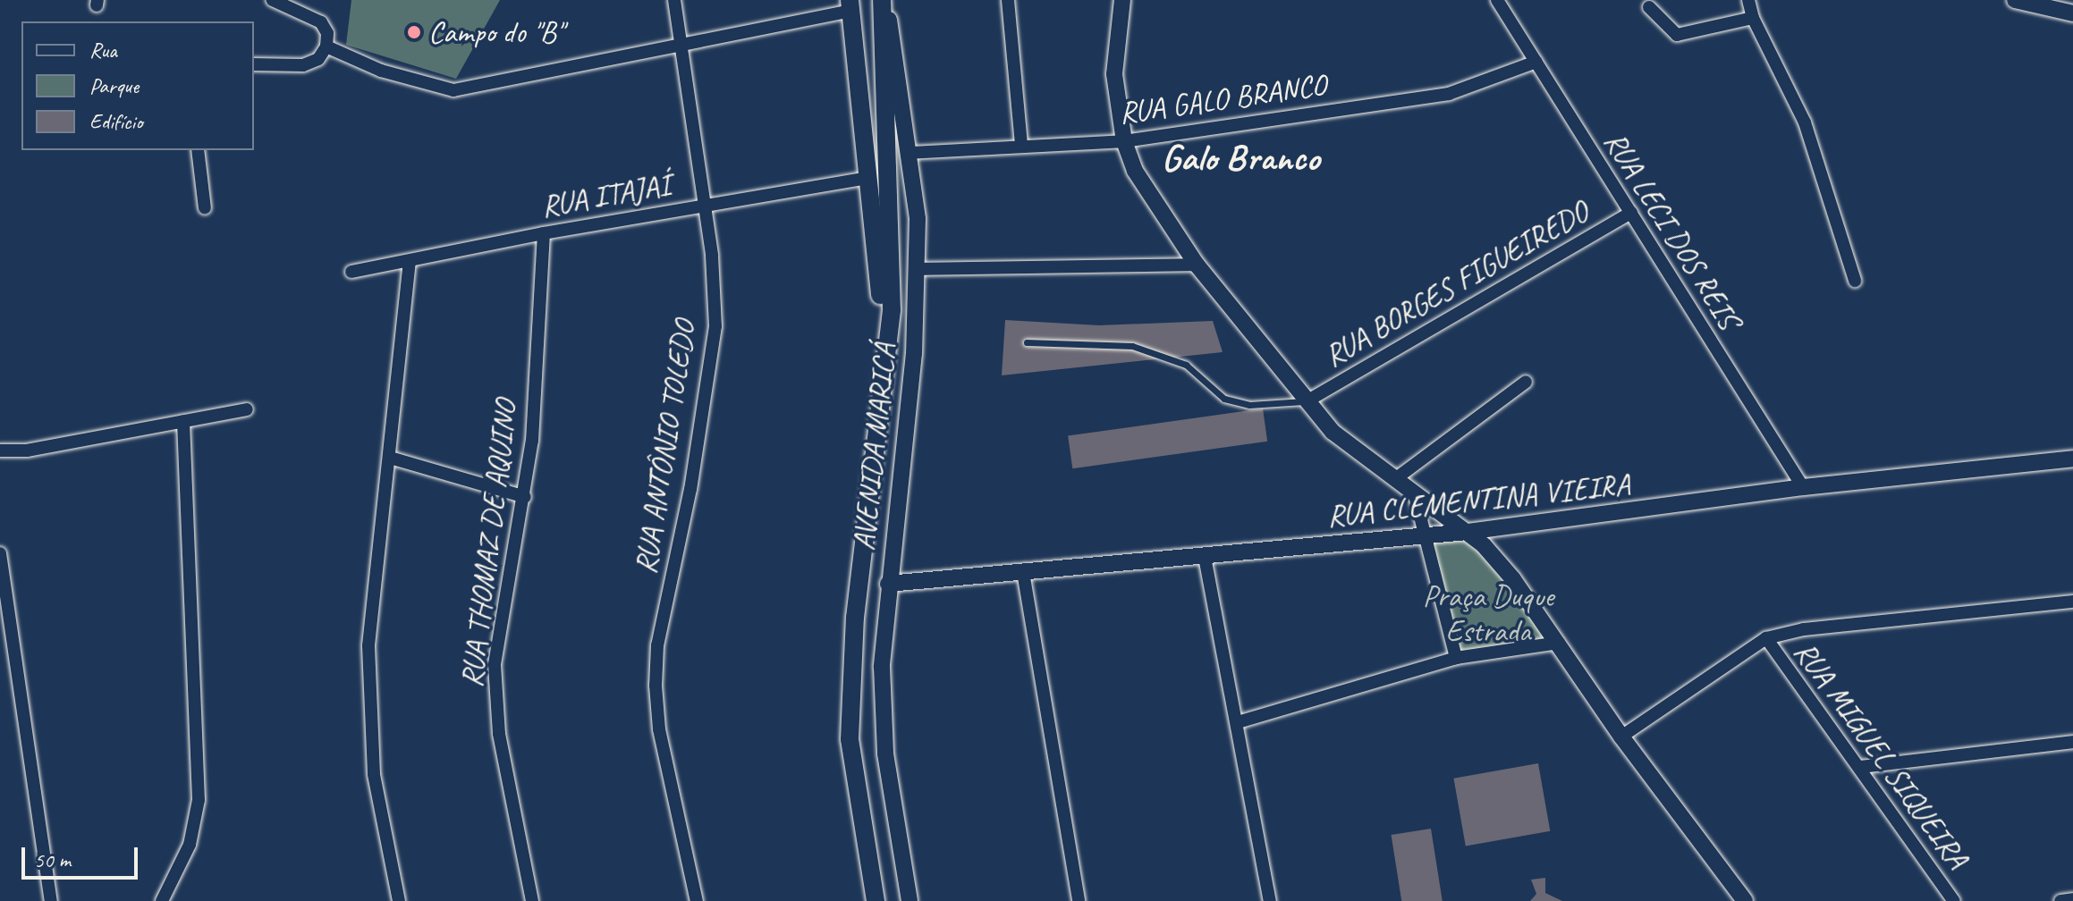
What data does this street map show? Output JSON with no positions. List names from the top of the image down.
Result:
{
  "streets": {
    "street": [
      "RUA GALO BRANCO",
      "RUA ITAJAÍ",
      "RUA LECI DOS REIS",
      "RUA BORGES FIGUEIREDO",
      "RUA ANTÔNIO TOLEDO",
      "AVENIDA MARICÁ",
      "RUA CLEMENTINA VIEIRA",
      "RUA THOMAZ DE AQUINO",
      "RUA MIGUEL SIQUEIRA"
    ]
  },
  "crossings": [
    ["RUA GALO BRANCO", "RUA LECI DOS REIS"],
    ["RUA GALO BRANCO", "AVENIDA MARICÁ"],
    ["RUA ITAJAÍ", "RUA ANTÔNIO TOLEDO"],
    ["RUA ITAJAÍ", "RUA THOMAZ DE AQUINO"],
    ["RUA LECI DOS REIS", "RUA BORGES FIGUEIREDO"],
    ["RUA LECI DOS REIS", "RUA CLEMENTINA VIEIRA"],
    ["AVENIDA MARICÁ", "RUA CLEMENTINA VIEIRA"]
  ],
  "districts": ["Galo Branco"],
  "parks": ["Praça Duque Estrada"],
  "places": ["Campo do \"B\""],
  "legend": ["Rua", "Parque", "Edifício"],
  "scale_bar": "50 m"
}
